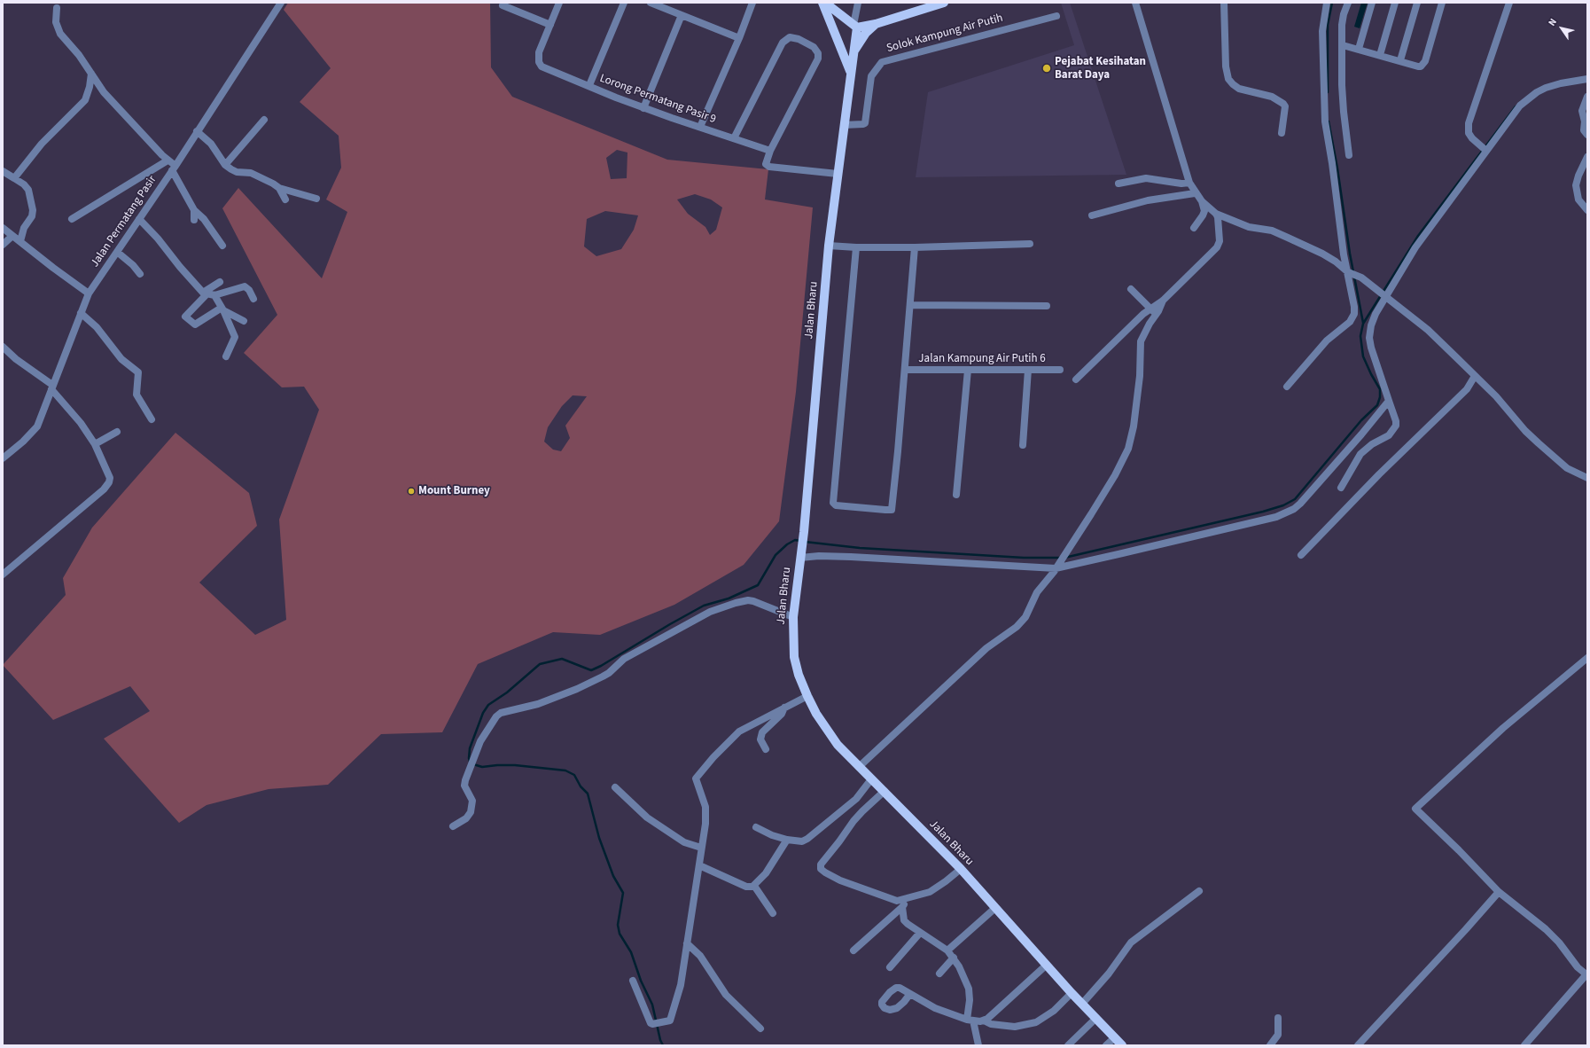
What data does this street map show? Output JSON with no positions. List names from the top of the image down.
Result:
{
  "streets": {
    "main road": ["Jalan Bharu"],
    "street": [
      "Solok Kampung Air Putih",
      "Lorong Permatang Pasir 9",
      "Jalan Permatang Pasir",
      "Jalan Kampung Air Putih 6"
    ]
  },
  "crossings": [
    ["Solok Kampung Air Putih", "Jalan Bharu"]
  ],
  "places": ["Pejabat Kesihatan Barat Daya", "Mount Burney"],
  "north": "top left"
}
